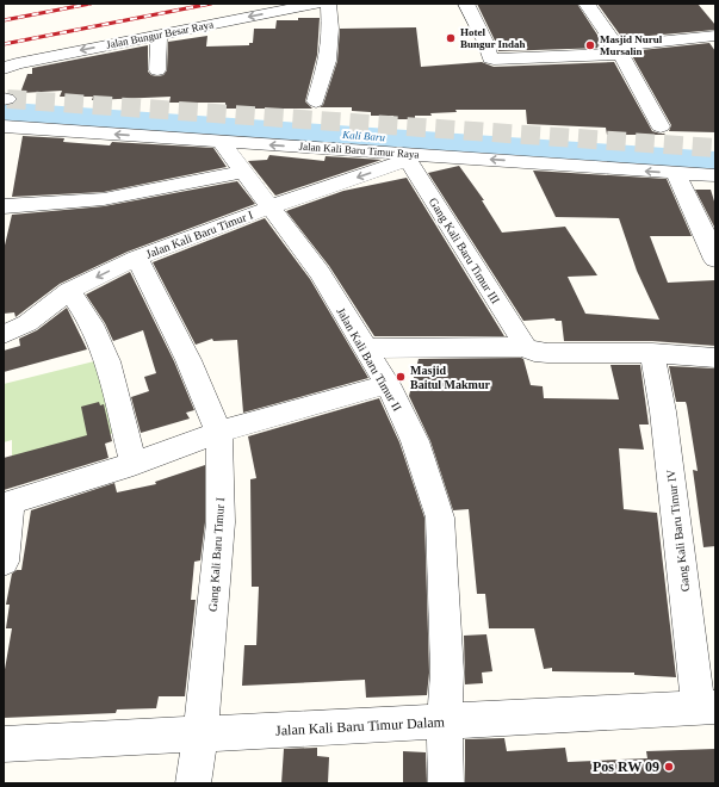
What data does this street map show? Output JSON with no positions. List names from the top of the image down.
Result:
{
  "streets": {
    "street": [
      "Jalan Bungur Besar Raya",
      "Jalan Kali Baru Timur Raya",
      "Jalan Kali Baru Timur I",
      "Gang Kali Baru Timur III",
      "Jalan Kali Baru Timur II",
      "Gang Kali Baru Timur IV",
      "Gang Kali Baru Timur I",
      "Jalan Kali Baru Timur Dalam"
    ]
  },
  "crossings": [
    ["Jalan Kali Baru Timur Raya", "Jalan Kali Baru Timur I"],
    ["Jalan Kali Baru Timur Raya", "Gang Kali Baru Timur III"],
    ["Jalan Kali Baru Timur Raya", "Jalan Kali Baru Timur II"],
    ["Jalan Kali Baru Timur I", "Gang Kali Baru Timur III"],
    ["Jalan Kali Baru Timur I", "Jalan Kali Baru Timur II"],
    ["Jalan Kali Baru Timur I", "Gang Kali Baru Timur I"],
    ["Jalan Kali Baru Timur II", "Jalan Kali Baru Timur Dalam"],
    ["Gang Kali Baru Timur IV", "Jalan Kali Baru Timur Dalam"],
    ["Gang Kali Baru Timur I", "Jalan Kali Baru Timur Dalam"]
  ],
  "water": ["Kali Baru"],
  "places": [
    "Hotel Bungur Indah",
    "Masjid Nurul Mursalin",
    "Masjid Baitul Makmur",
    "Pos RW 09"
  ]
}
